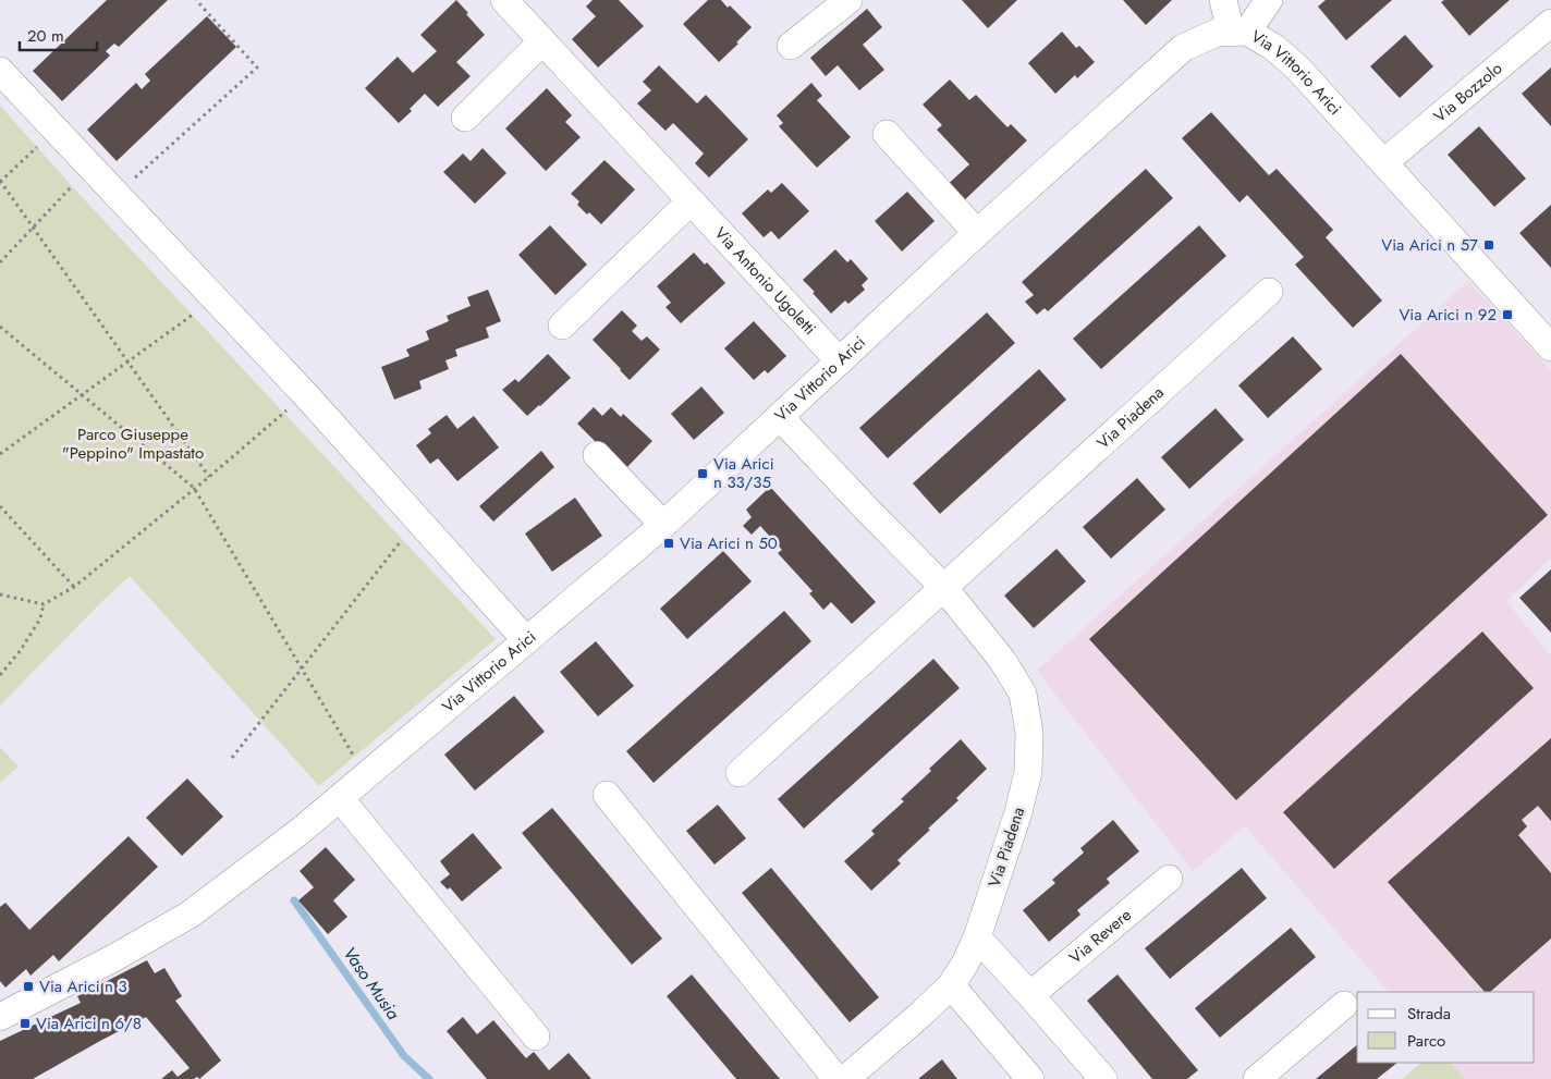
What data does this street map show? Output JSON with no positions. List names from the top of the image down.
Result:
{
  "streets": {
    "street": [
      "Via Vittorio Arici",
      "Via Bozzolo",
      "Via Antonio Ugoletti",
      "Via Piadena",
      "Via Revere"
    ]
  },
  "crossings": [
    ["Via Vittorio Arici", "Via Bozzolo"],
    ["Via Vittorio Arici", "Via Antonio Ugoletti"],
    ["Via Vittorio Arici", "Via Piadena"]
  ],
  "water": ["Vaso Musia"],
  "parks": ["Parco Giuseppe \"Peppino\" Impastato"],
  "places": {
    "transit": [
      "Via Arici n 57",
      "Via Arici n 92",
      "Via Arici n 33/35",
      "Via Arici n 50",
      "Via Arici n 3",
      "Via Arici n 6/8"
    ]
  },
  "legend": ["Strada", "Parco"],
  "scale_bar": "20 m"
}
